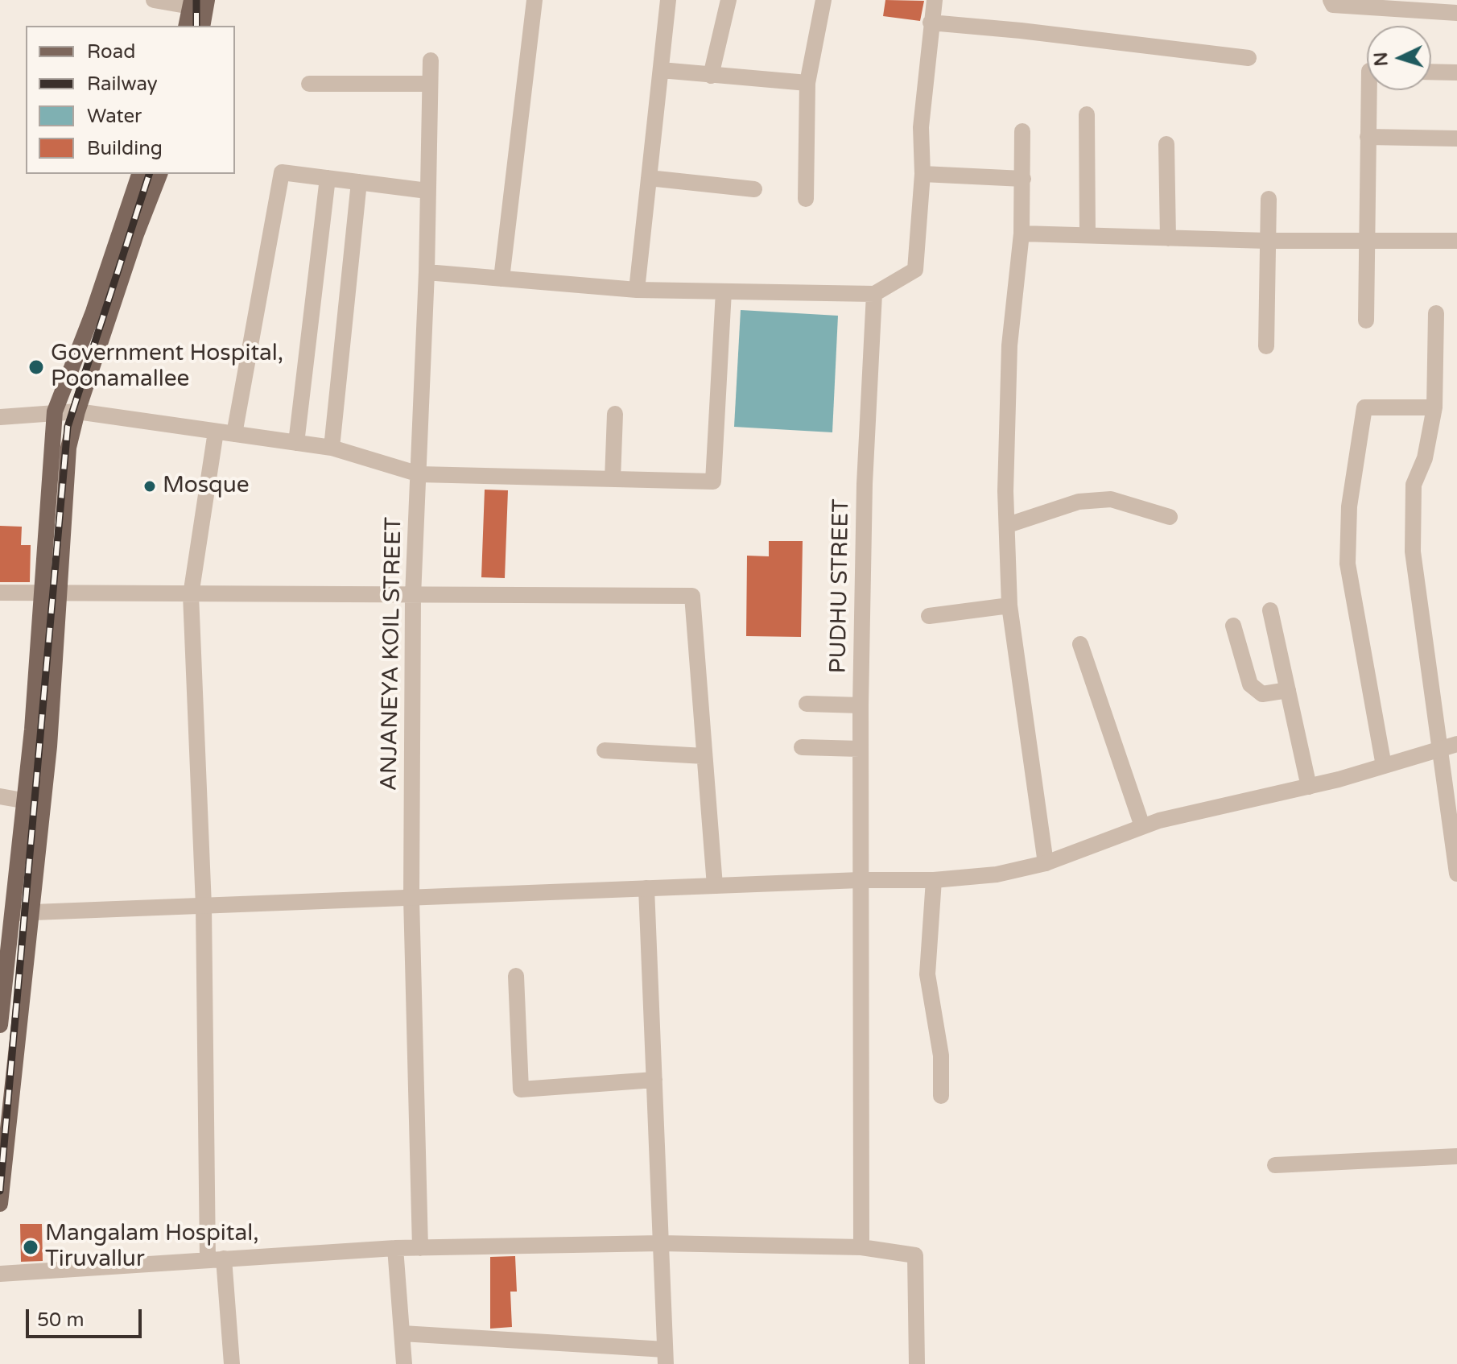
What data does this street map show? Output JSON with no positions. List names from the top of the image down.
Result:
{
  "streets": {
    "street": ["PUDHU STREET", "ANJANEYA KOIL STREET"]
  },
  "places": ["Government Hospital, Poonamallee", "Mosque", "Mangalam Hospital, Tiruvallur"],
  "legend": [
    "Road",
    "Railway",
    "Water",
    "Building"
  ],
  "scale_bar": "50 m",
  "north": "left"
}
